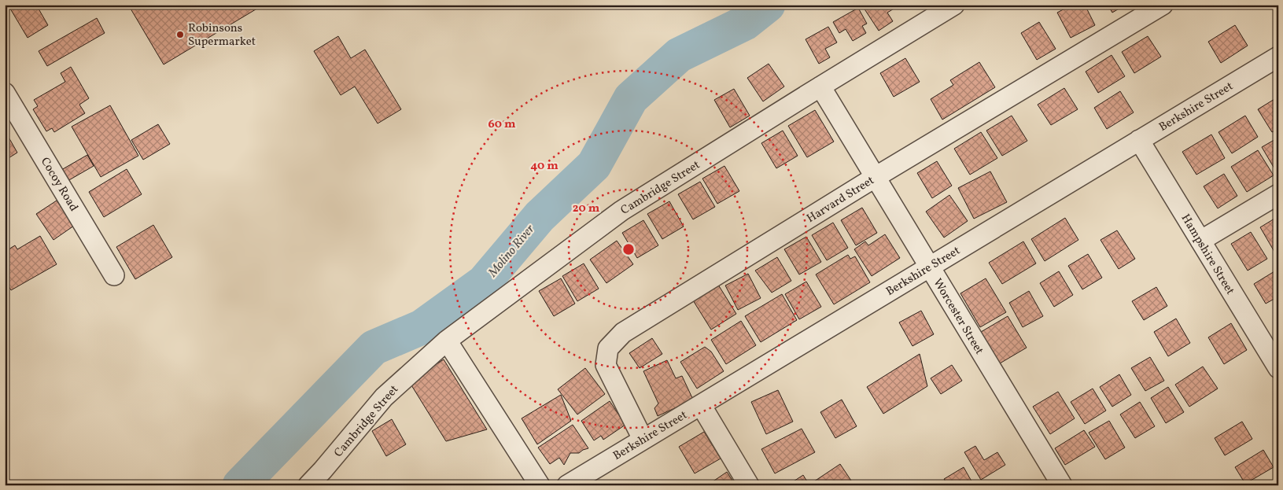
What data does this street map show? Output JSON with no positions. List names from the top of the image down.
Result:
{
  "streets": {
    "street": [
      "Berkshire Street",
      "Cocoy Road",
      "Cambridge Street",
      "Harvard Street",
      "Hampshire Street",
      "Worcester Street"
    ]
  },
  "crossings": [
    ["Berkshire Street", "Harvard Street"],
    ["Berkshire Street", "Hampshire Street"],
    ["Berkshire Street", "Worcester Street"],
    ["Cambridge Street", "Worcester Street"],
    ["Harvard Street", "Worcester Street"]
  ],
  "water": ["Molino River"],
  "places": ["Robinsons Supermarket"],
  "rings": ["60 m", "40 m", "20 m"]
}
